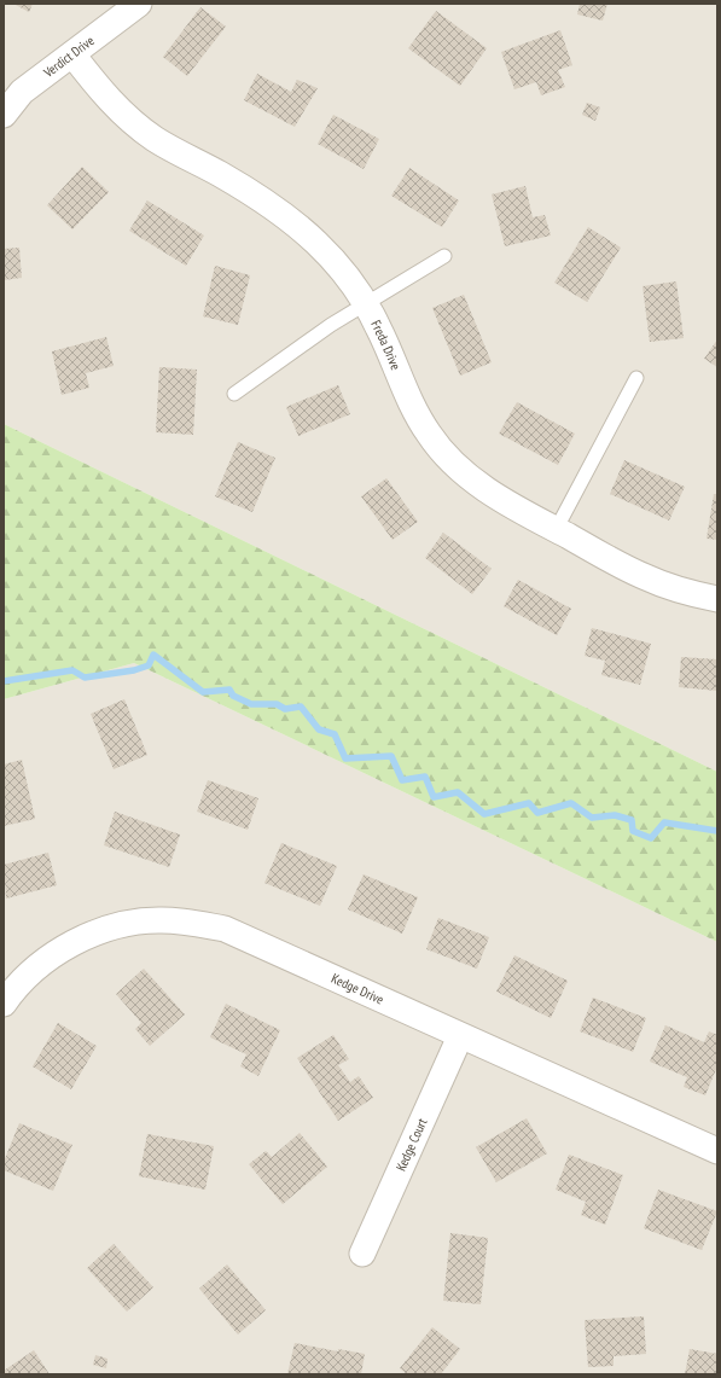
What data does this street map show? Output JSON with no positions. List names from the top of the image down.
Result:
{
  "streets": {
    "street": [
      "Verdict Drive",
      "Freda Drive",
      "Kedge Drive",
      "Kedge Court"
    ]
  },
  "crossings": [
    ["Verdict Drive", "Freda Drive"],
    ["Kedge Drive", "Kedge Court"]
  ]
}
